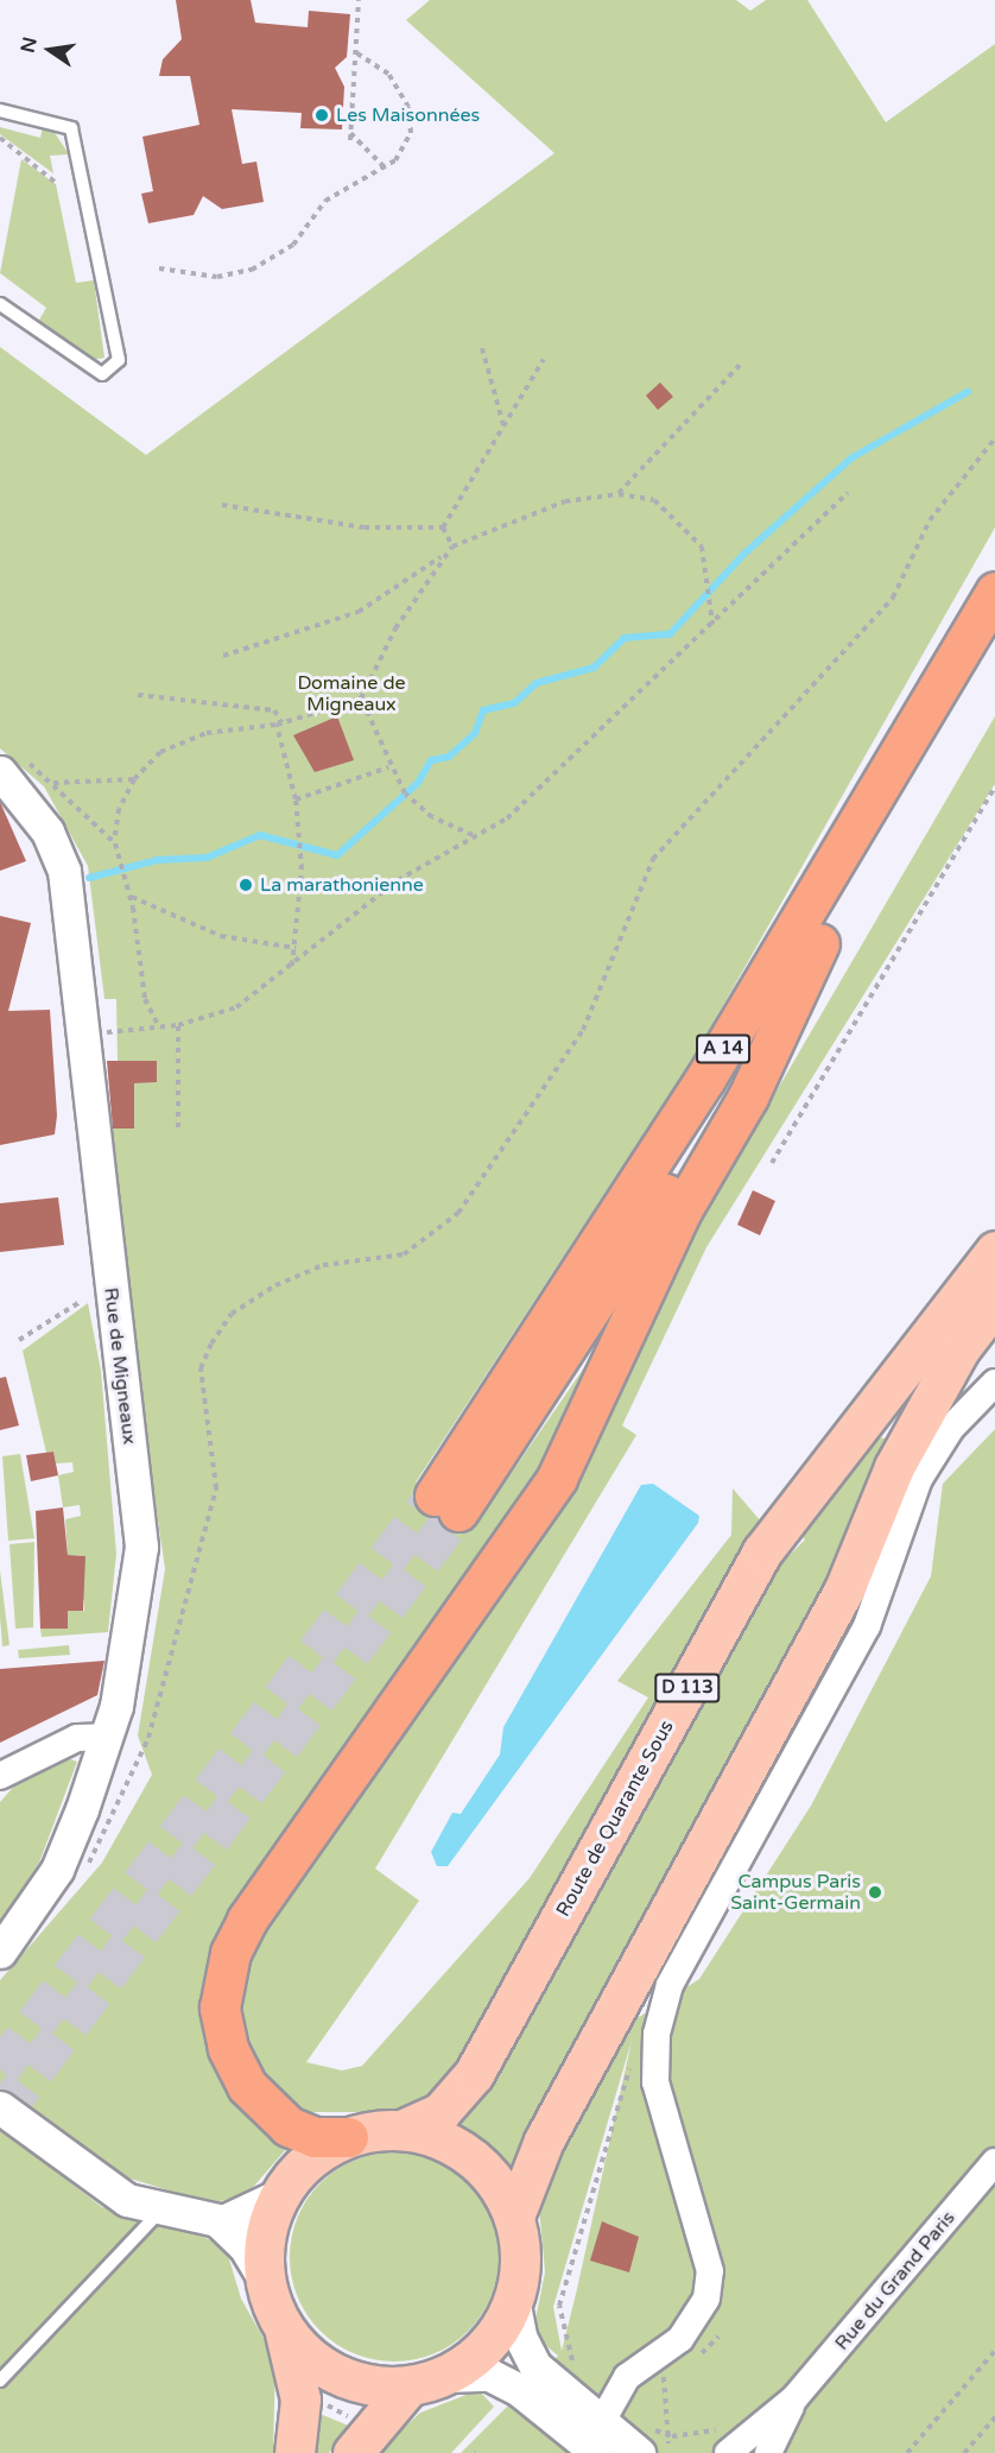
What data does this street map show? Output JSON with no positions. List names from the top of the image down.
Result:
{
  "streets": {
    "highway": ["A 14"],
    "main road": ["D 113", "Route de Quarante Sous"],
    "street": ["Rue de Migneaux", "Rue du Grand Paris"]
  },
  "parks": ["Domaine de Migneaux"],
  "places": ["Les Maisonnées", "La marathonienne", "Campus Paris Saint-Germain"],
  "north": "left"
}
